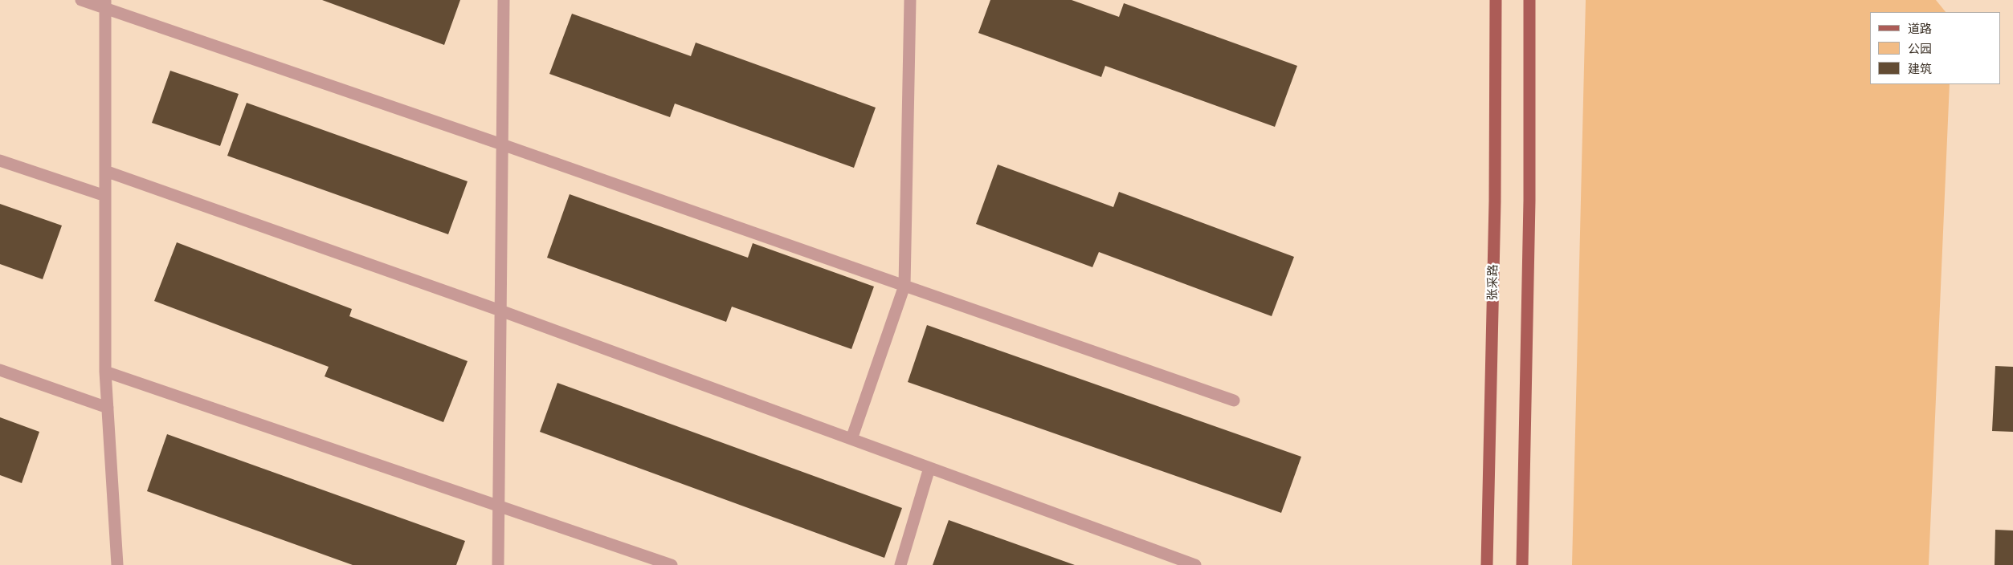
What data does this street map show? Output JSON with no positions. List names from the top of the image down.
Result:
{
  "streets": {
    "main road": ["张采路"]
  },
  "legend": ["道路", "公园", "建筑"]
}
